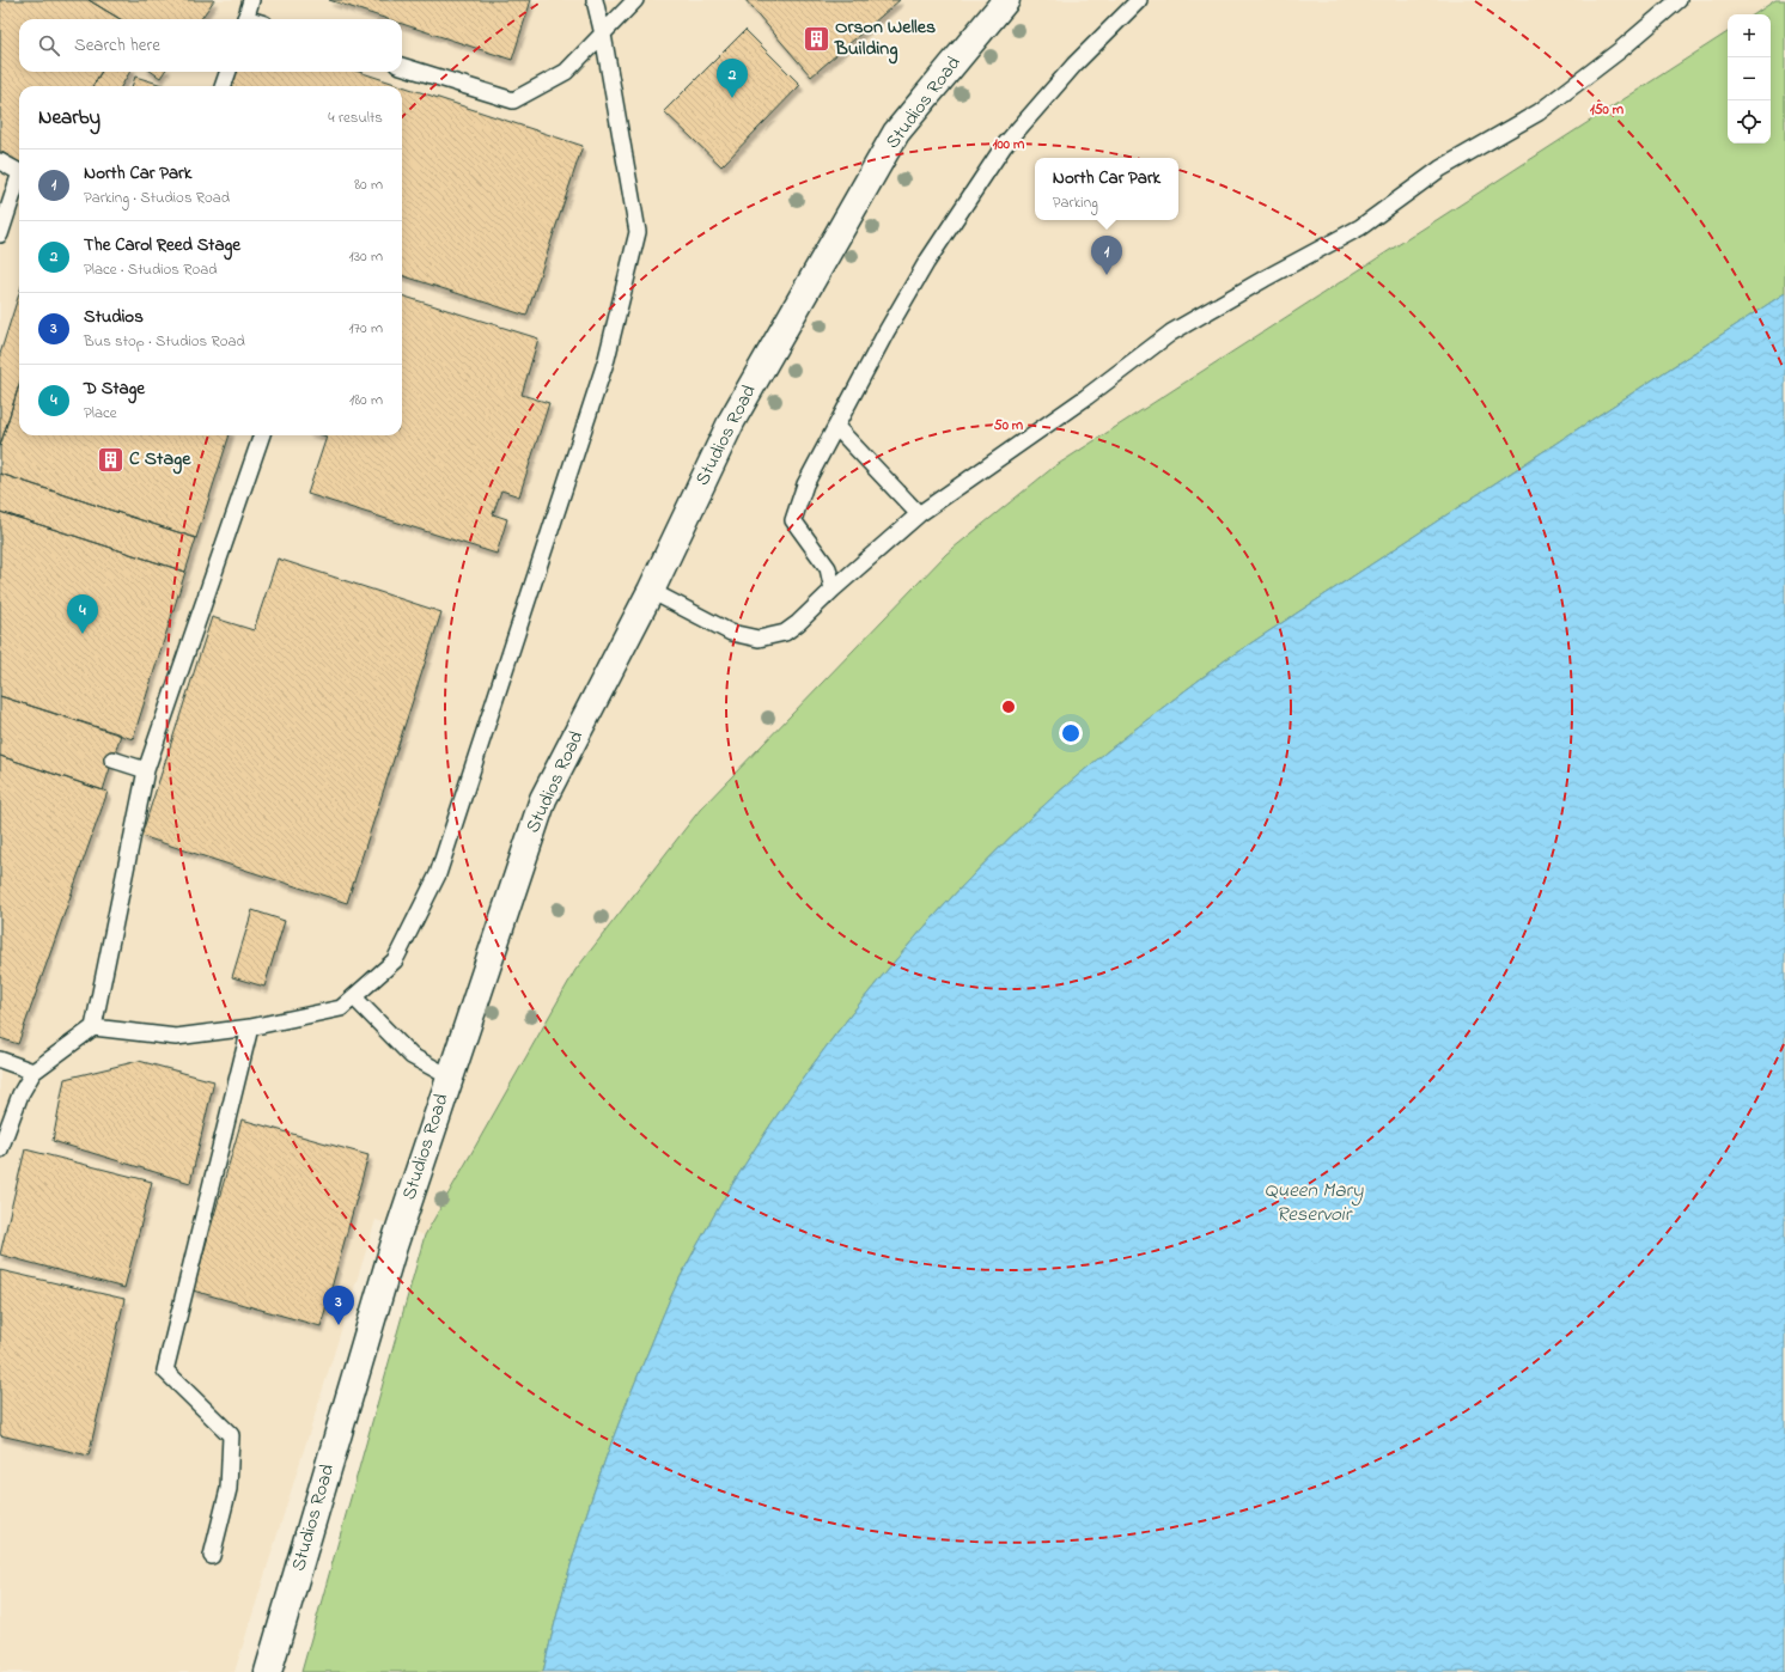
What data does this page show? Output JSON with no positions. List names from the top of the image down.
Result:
{
  "streets": {
    "street": ["Studios Road"]
  },
  "water": ["Queen Mary Reservoir"],
  "places": {
    "building": ["Orson Welles Building", "C Stage"]
  },
  "page": {
    "map_buttons": ["+", "−"],
    "search": "Search here",
    "pins": [
      "2",
      "1",
      "4",
      "3"
    ],
    "heading": ["Nearby", "4 results"],
    "list": [
      {
        "mark": "1",
        "name": "North Car Park",
        "note": "Parking · Studios Road",
        "value": "80 m"
      },
      {
        "mark": "2",
        "name": "The Carol Reed Stage",
        "note": "Place · Studios Road",
        "value": "130 m"
      },
      {
        "mark": "3",
        "name": "Studios",
        "note": "Bus stop · Studios Road",
        "value": "170 m"
      },
      {
        "mark": "4",
        "name": "D Stage",
        "note": "Place",
        "value": "180 m"
      }
    ],
    "popup": ["North Car Park", "Parking"]
  },
  "rings": ["150 m", "100 m", "50 m"]
}
